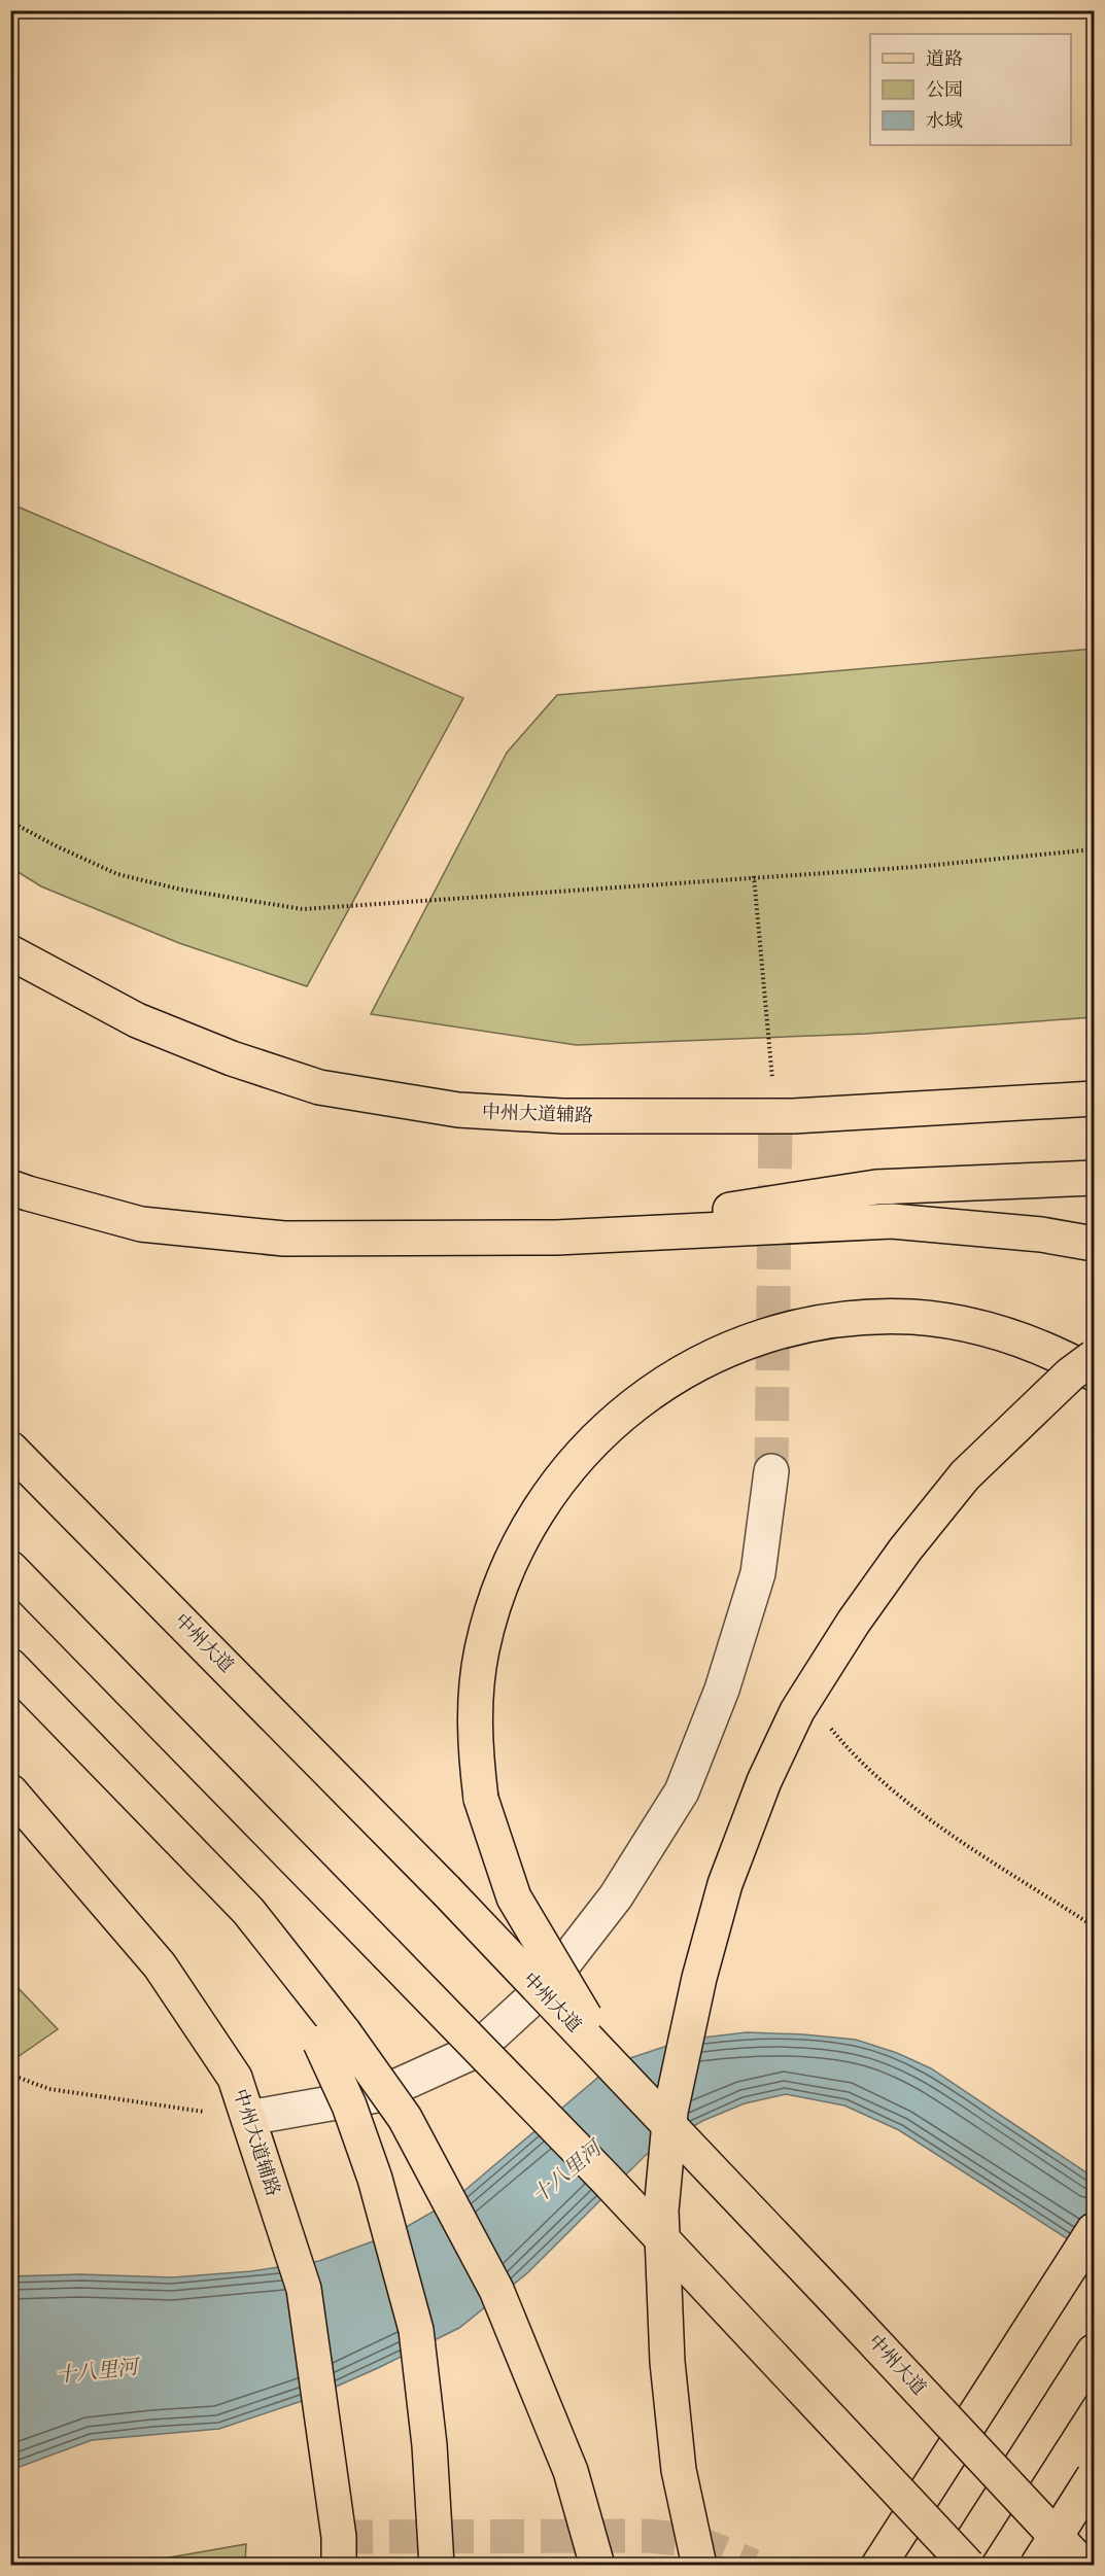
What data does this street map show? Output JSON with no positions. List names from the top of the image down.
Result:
{
  "streets": {
    "main road": ["中州大道辅路", "中州大道"]
  },
  "water": ["十八里河"],
  "legend": ["道路", "公园", "水域"]
}
